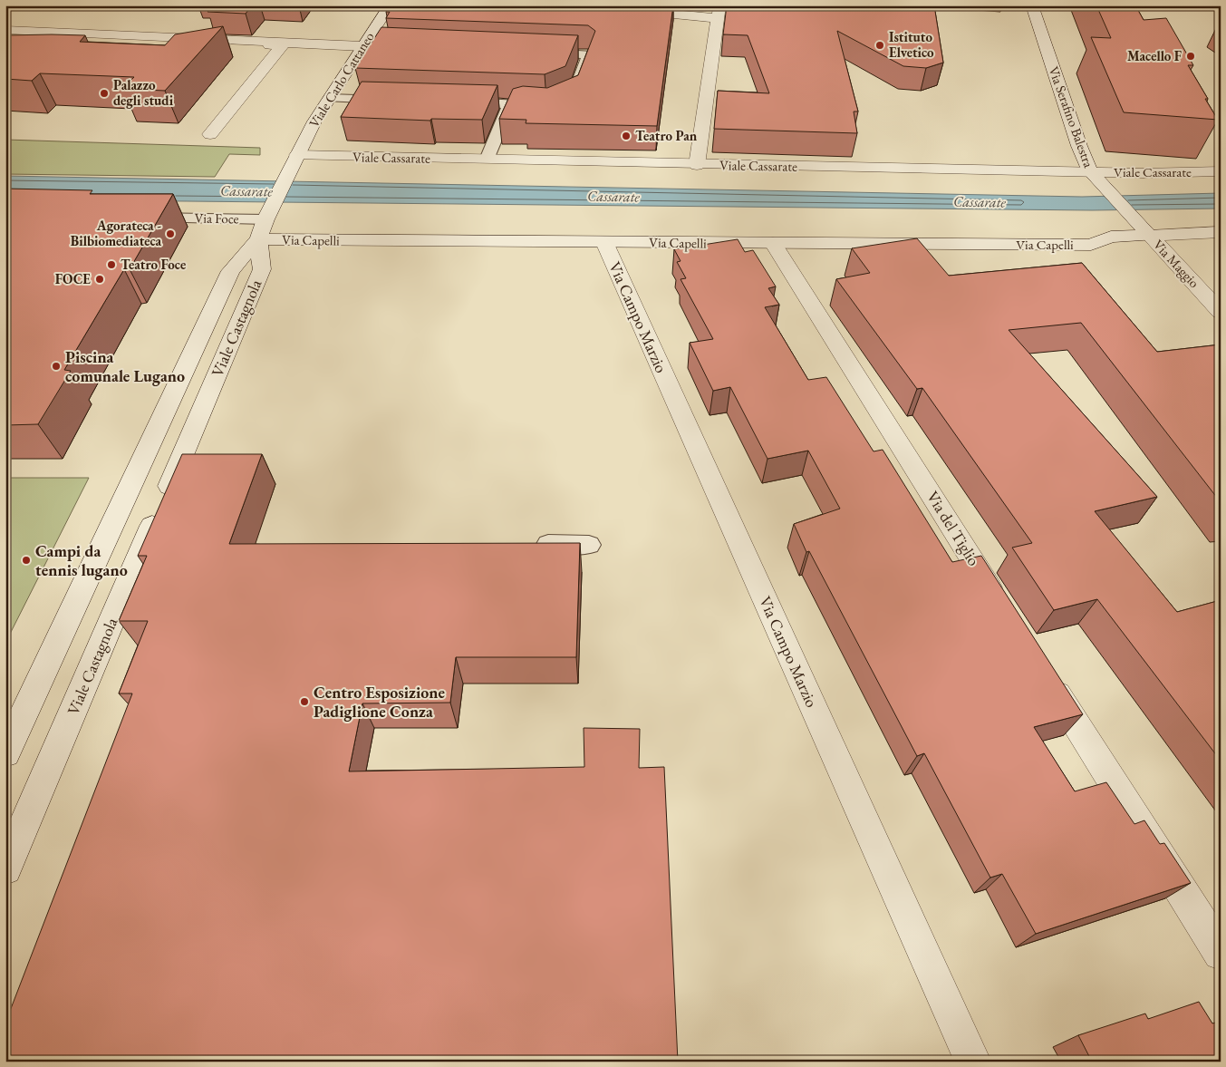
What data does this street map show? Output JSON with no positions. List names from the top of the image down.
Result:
{
  "streets": {
    "street": [
      "Viale Carlo Cattaneo",
      "Via Serafino Balestra",
      "Viale Cassarate",
      "Via Capelli",
      "Via Maggio",
      "Via Campo Marzio",
      "Viale Castagnola",
      "Via del Tiglio"
    ],
    "lane": ["Via Foce"]
  },
  "crossings": [
    ["Viale Carlo Cattaneo", "Viale Cassarate"],
    ["Viale Carlo Cattaneo", "Via Foce"],
    ["Viale Carlo Cattaneo", "Via Capelli"],
    ["Viale Carlo Cattaneo", "Viale Castagnola"],
    ["Via Serafino Balestra", "Viale Cassarate"],
    ["Via Serafino Balestra", "Via Capelli"],
    ["Via Serafino Balestra", "Via Maggio"],
    ["Via Foce", "Via Capelli"],
    ["Via Foce", "Viale Castagnola"],
    ["Via Capelli", "Via Maggio"],
    ["Via Capelli", "Via Campo Marzio"],
    ["Via Capelli", "Viale Castagnola"],
    ["Via Capelli", "Via del Tiglio"]
  ],
  "water": ["Cassarate"],
  "places": [
    "Istituto Elvetico",
    "Macello F",
    "Palazzo degli studi",
    "Teatro Pan",
    "Agorateca - Bilbiomediateca",
    "Teatro Foce",
    "FOCE",
    "Piscina comunale Lugano",
    "Campi da tennis lugano",
    "Centro Esposizione Padiglione Conza"
  ]
}
